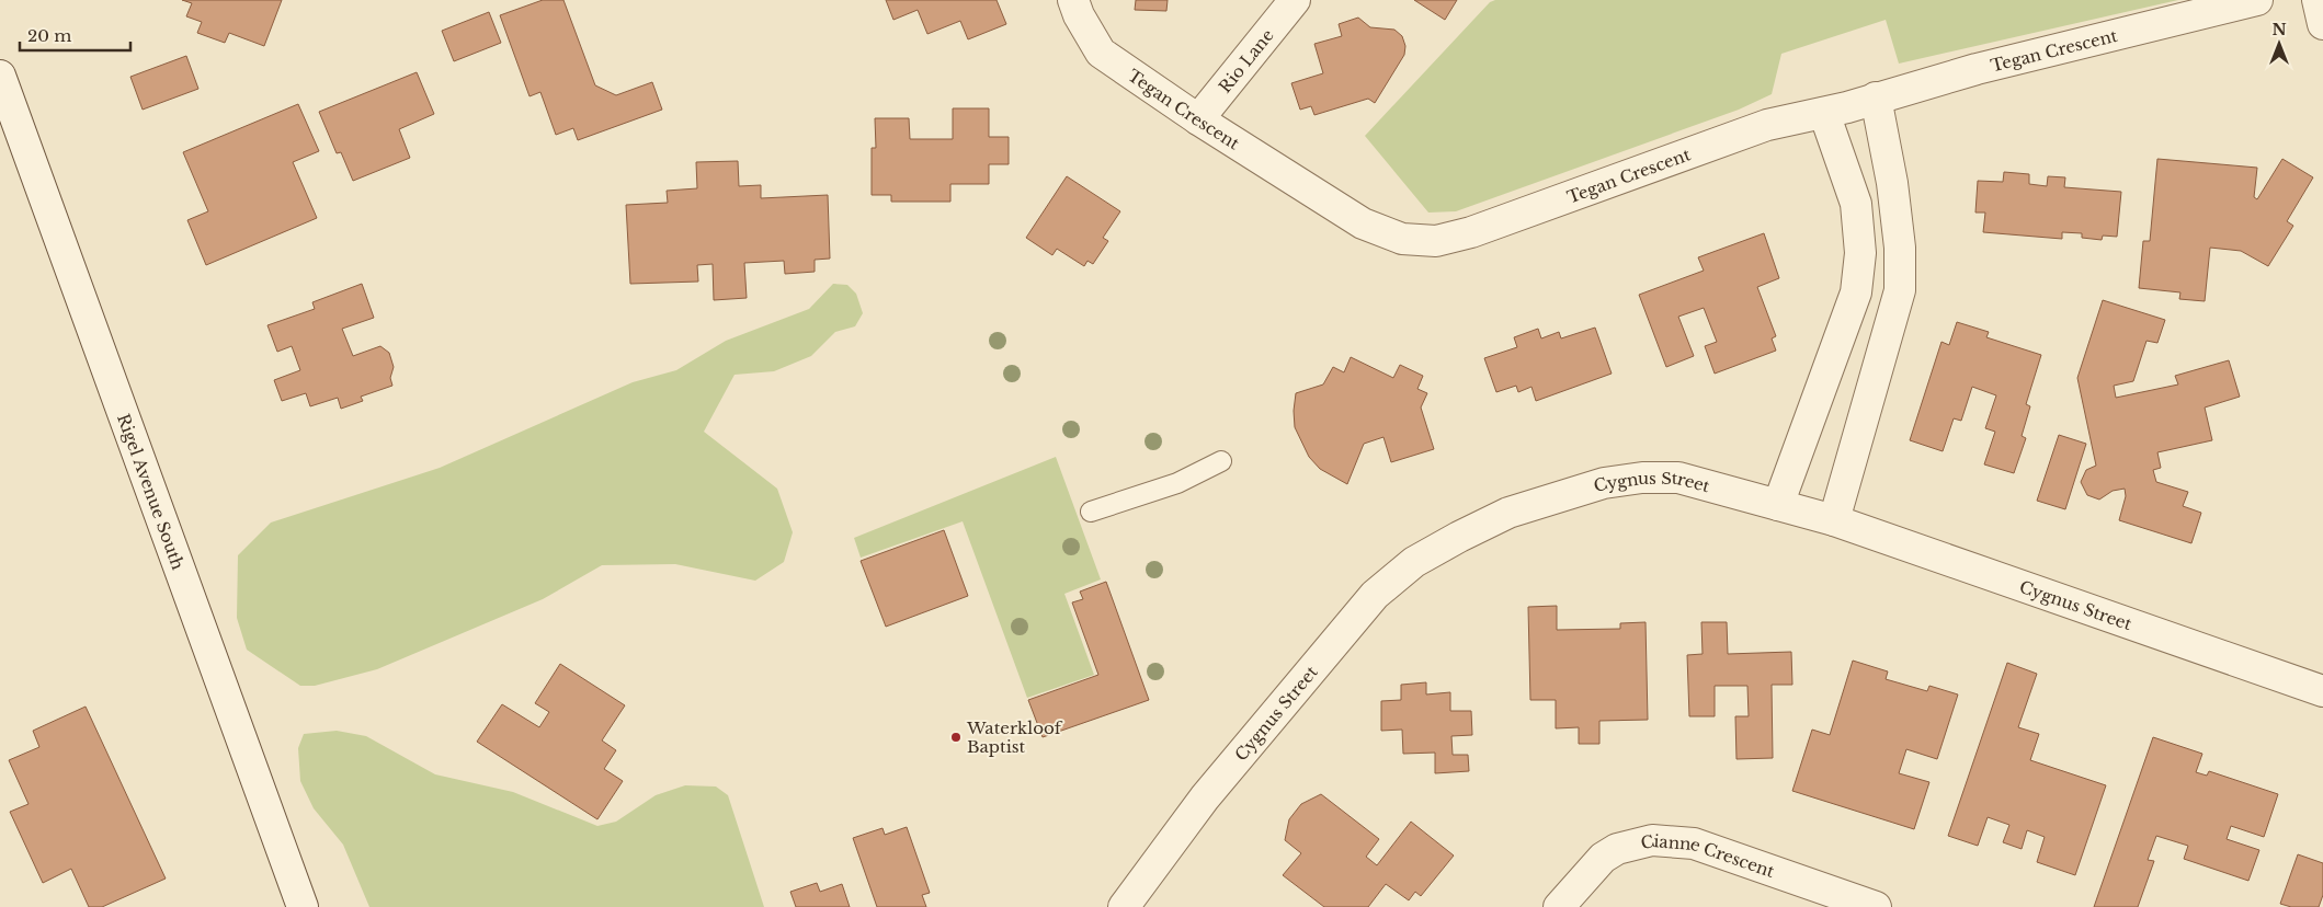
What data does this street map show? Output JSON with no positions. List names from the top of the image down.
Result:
{
  "streets": {
    "street": [
      "Tegan Crescent",
      "Rio Lane",
      "Cygnus Street",
      "Rigel Avenue South",
      "Cianne Crescent"
    ]
  },
  "crossings": [
    ["Tegan Crescent", "Rio Lane"]
  ],
  "places": ["Waterkloof Baptist"],
  "scale_bar": "20 m",
  "north": "top"
}
